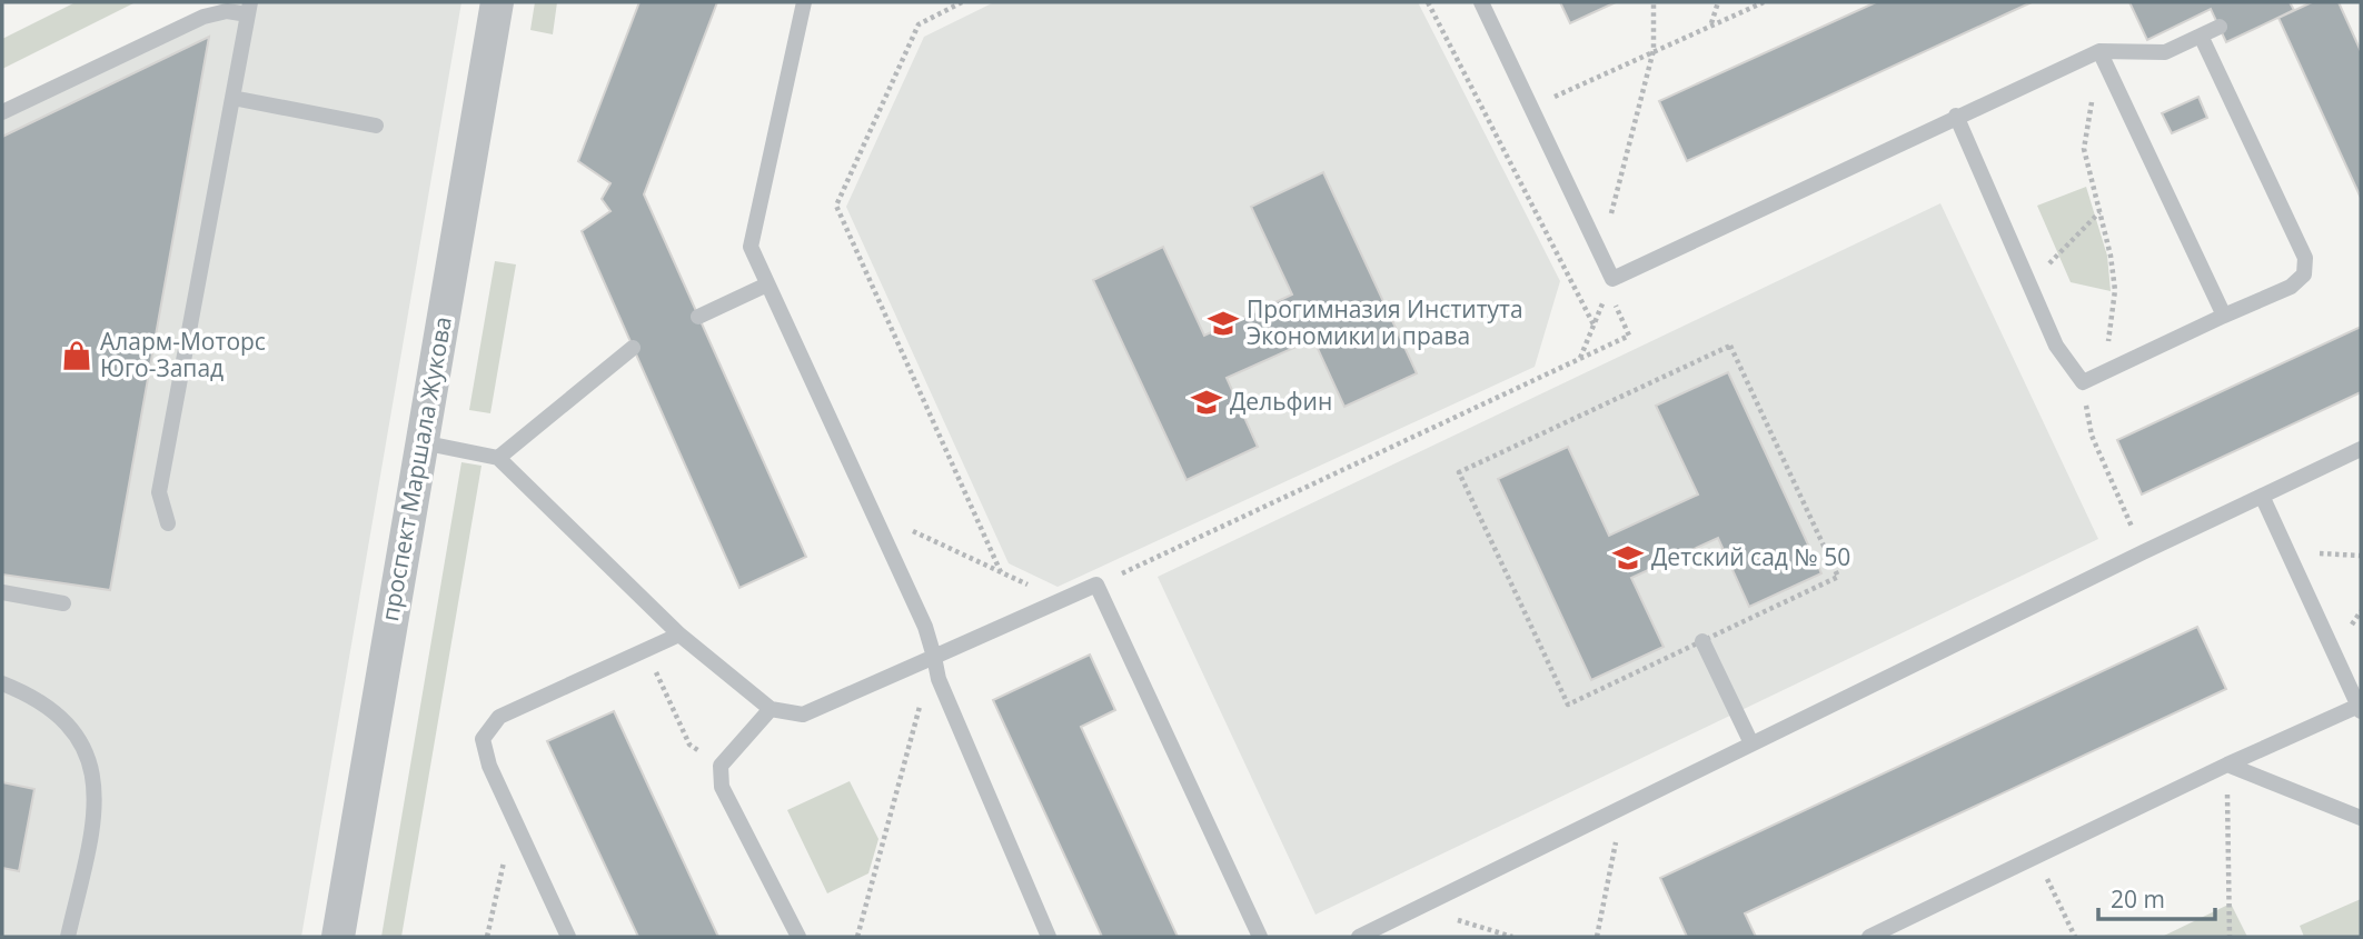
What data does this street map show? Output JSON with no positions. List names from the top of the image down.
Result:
{
  "streets": {
    "street": ["проспект Маршала Жукова"]
  },
  "places": {
    "school or university": ["Прогимназия Института Экономики и права", "Дельфин", "Детский сад № 50"],
    "shop": ["Аларм-Моторс Юго-Запад"]
  },
  "scale_bar": "20 m"
}
